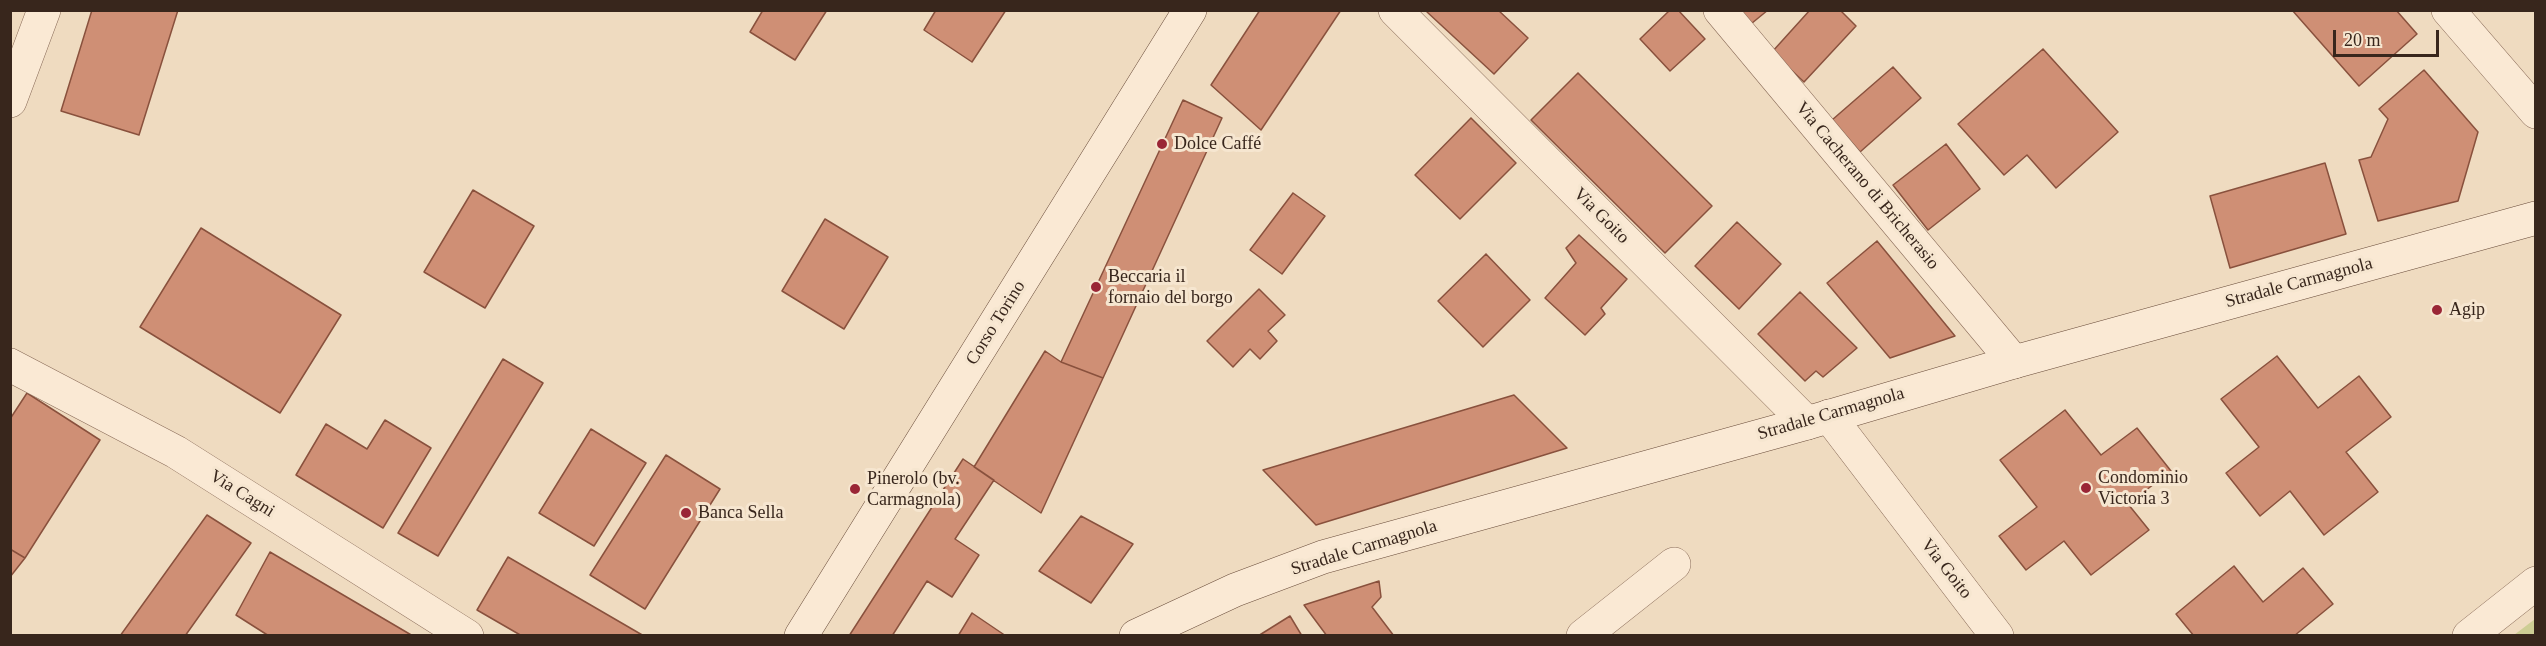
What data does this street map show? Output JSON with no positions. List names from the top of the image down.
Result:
{
  "streets": {
    "street": [
      "Via Cacherano di Bricherasio",
      "Via Goito",
      "Stradale Carmagnola",
      "Corso Torino",
      "Via Cagni"
    ]
  },
  "crossings": [
    ["Via Cacherano di Bricherasio", "Stradale Carmagnola"],
    ["Via Goito", "Stradale Carmagnola"]
  ],
  "places": [
    "Dolce Caffé",
    "Beccaria il fornaio del borgo",
    "Agip",
    "Condominio Victoria 3",
    "Pinerolo (bv. Carmagnola)",
    "Banca Sella"
  ],
  "scale_bar": "20 m"
}
